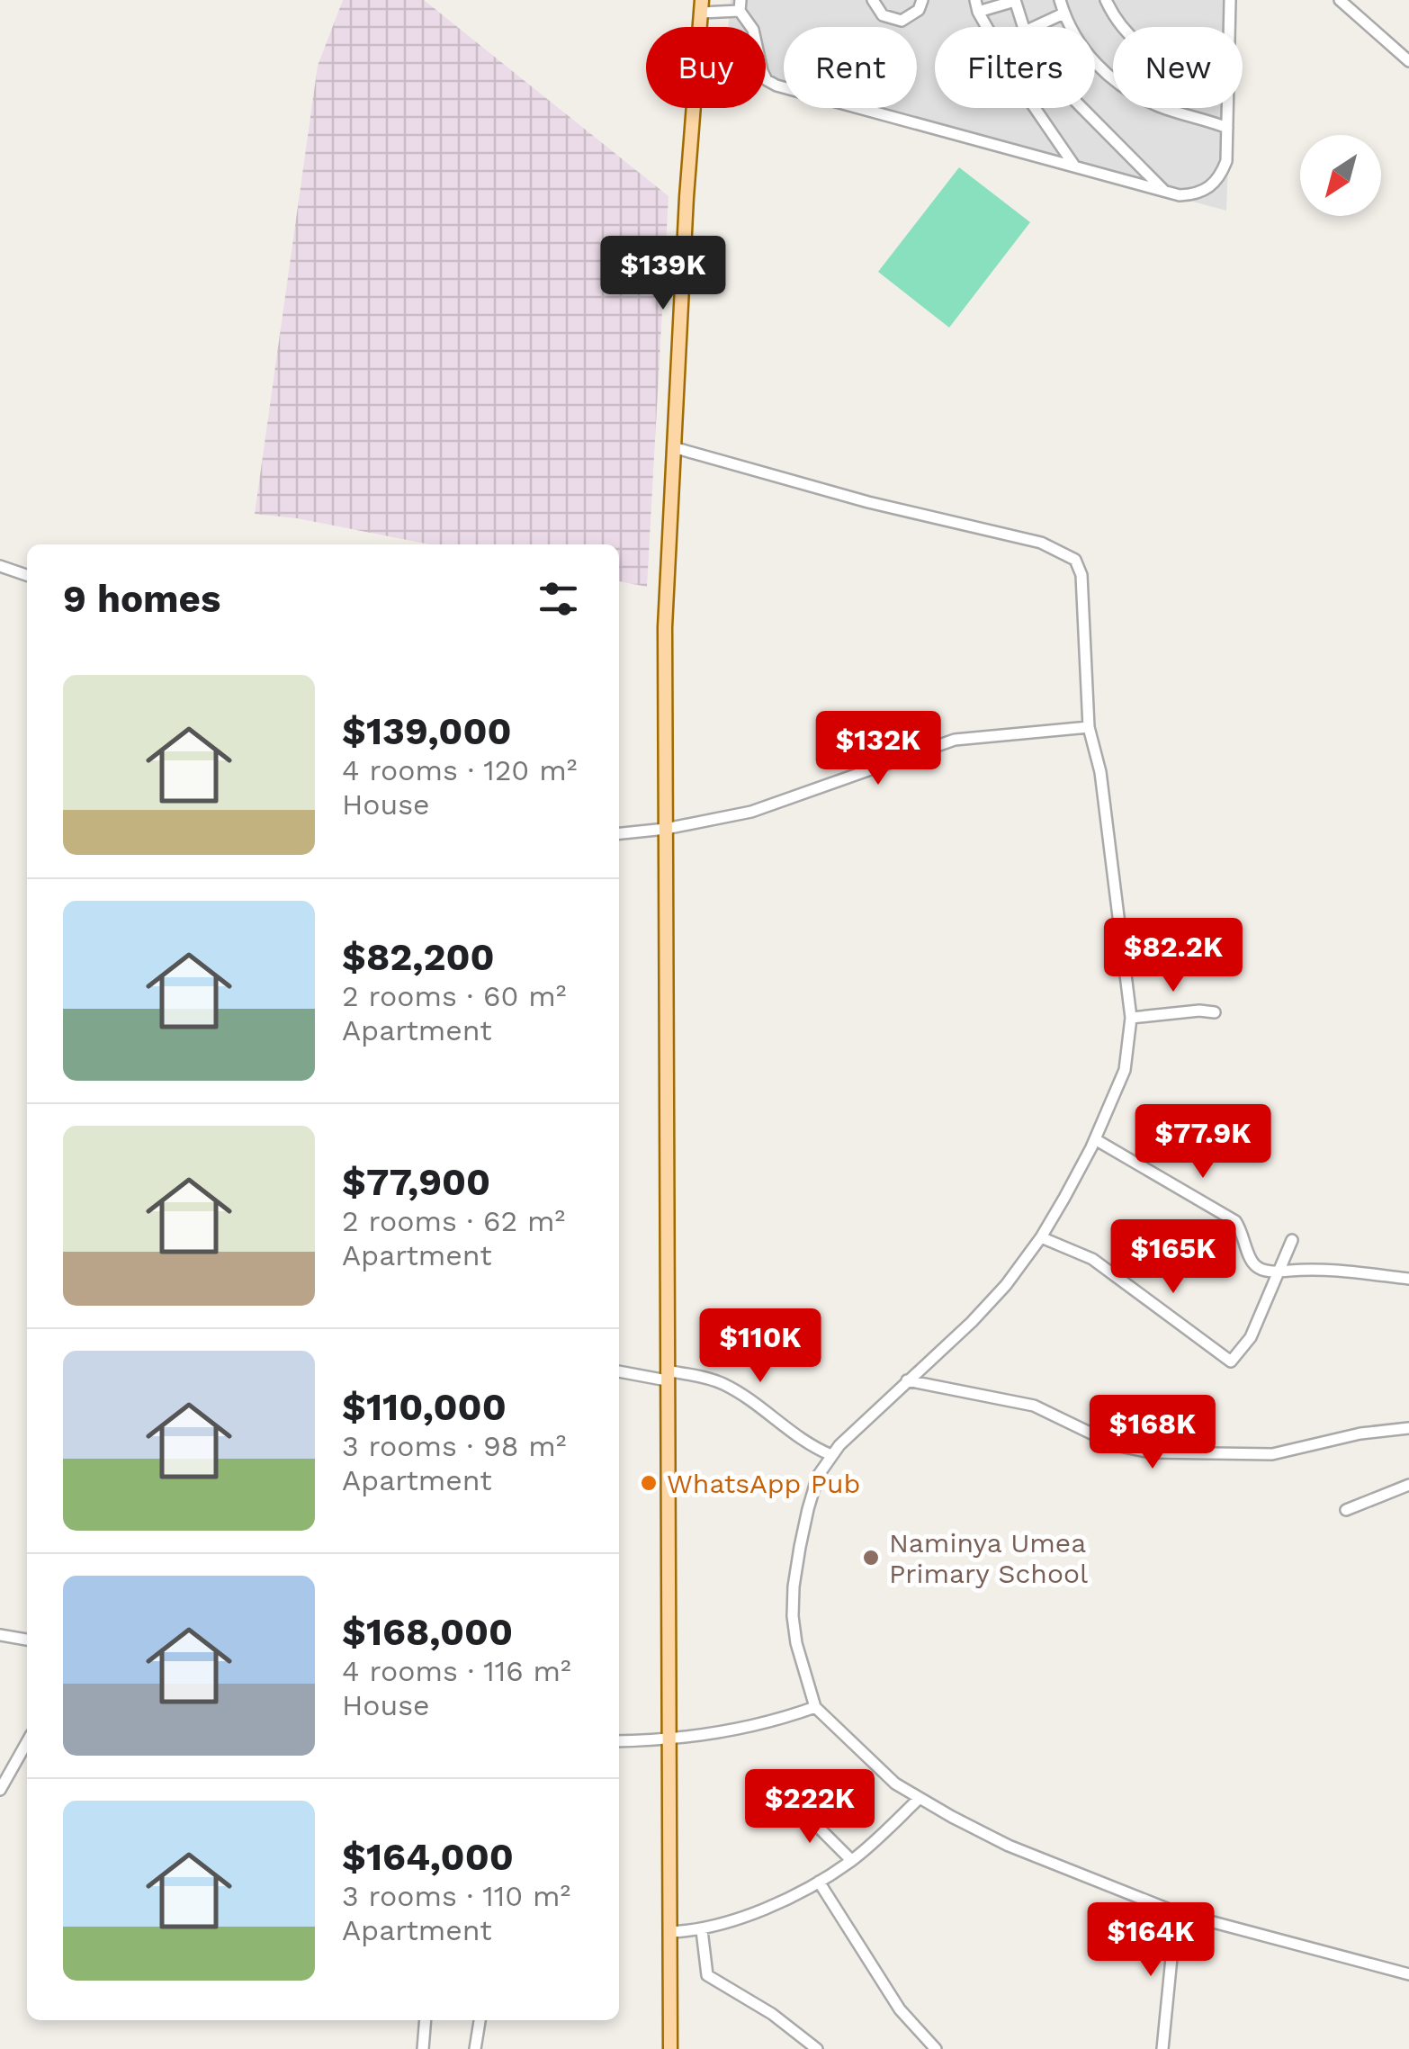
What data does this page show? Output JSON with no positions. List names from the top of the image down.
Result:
{
  "places": ["WhatsApp Pub", "Naminya Umea Primary School"],
  "north": "bottom left",
  "page": {
    "chip": [
      "Buy",
      "Rent",
      "Filters",
      "New"
    ],
    "price": [
      "$139K",
      "$132K",
      "$82.2K",
      "$77.9K",
      "$165K",
      "$110K",
      "$168K",
      "$222K",
      "$164K"
    ],
    "heading": "9 homes",
    "list": [
      {
        "name": "$139,000",
        "note": "4 rooms · 120 m² · House"
      },
      {
        "name": "$82,200",
        "note": "2 rooms · 60 m² · Apartment"
      },
      {
        "name": "$77,900",
        "note": "2 rooms · 62 m² · Apartment"
      },
      {
        "name": "$110,000",
        "note": "3 rooms · 98 m² · Apartment"
      },
      {
        "name": "$168,000",
        "note": "4 rooms · 116 m² · House"
      },
      {
        "name": "$164,000",
        "note": "3 rooms · 110 m² · Apartment"
      }
    ]
  }
}
